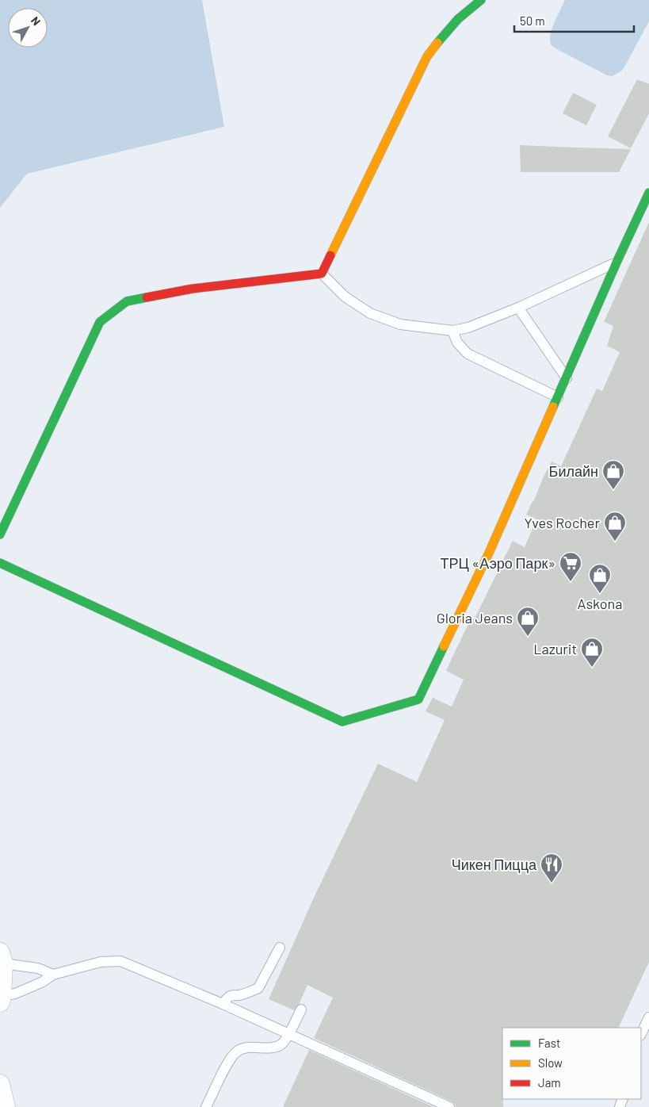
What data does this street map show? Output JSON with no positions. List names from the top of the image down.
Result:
{
  "places": {
    "shop": [
      "Билайн",
      "Yves Rocher",
      "Askona",
      "Gloria Jeans",
      "Lazurit"
    ],
    "supermarket": ["ТРЦ «Аэро Парк»"],
    "restaurant": ["Чикен Пицца"]
  },
  "legend": ["Fast", "Slow", "Jam"],
  "scale_bar": "50 m",
  "north": "top right"
}
